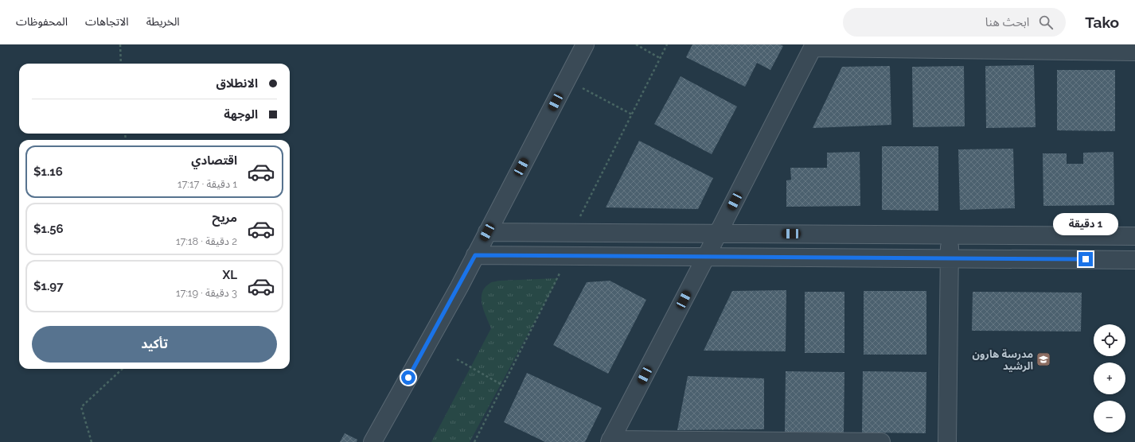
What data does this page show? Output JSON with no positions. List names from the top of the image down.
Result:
{
  "places": {
    "school or university": ["مدرسة هارون الرشيد"]
  },
  "page": {
    "header": "Tako",
    "search": "ابحث هنا",
    "nav": ["الخريطة", "الاتجاهات", "المحفوظات"],
    "banner": ["الانطلاق", "الوجهة"],
    "list": [
      {
        "name": "اقتصادي",
        "note": "1 دقيقة · 17:17",
        "value": "$1.16"
      },
      {
        "name": "مريح",
        "note": "2 دقيقة · 17:18",
        "value": "$1.56"
      },
      {
        "name": "XL",
        "note": "3 دقيقة · 17:19",
        "value": "$1.97"
      }
    ],
    "bubble": "1 دقيقة",
    "buttons": "تأكيد",
    "map_buttons": ["+", "−"]
  }
}
